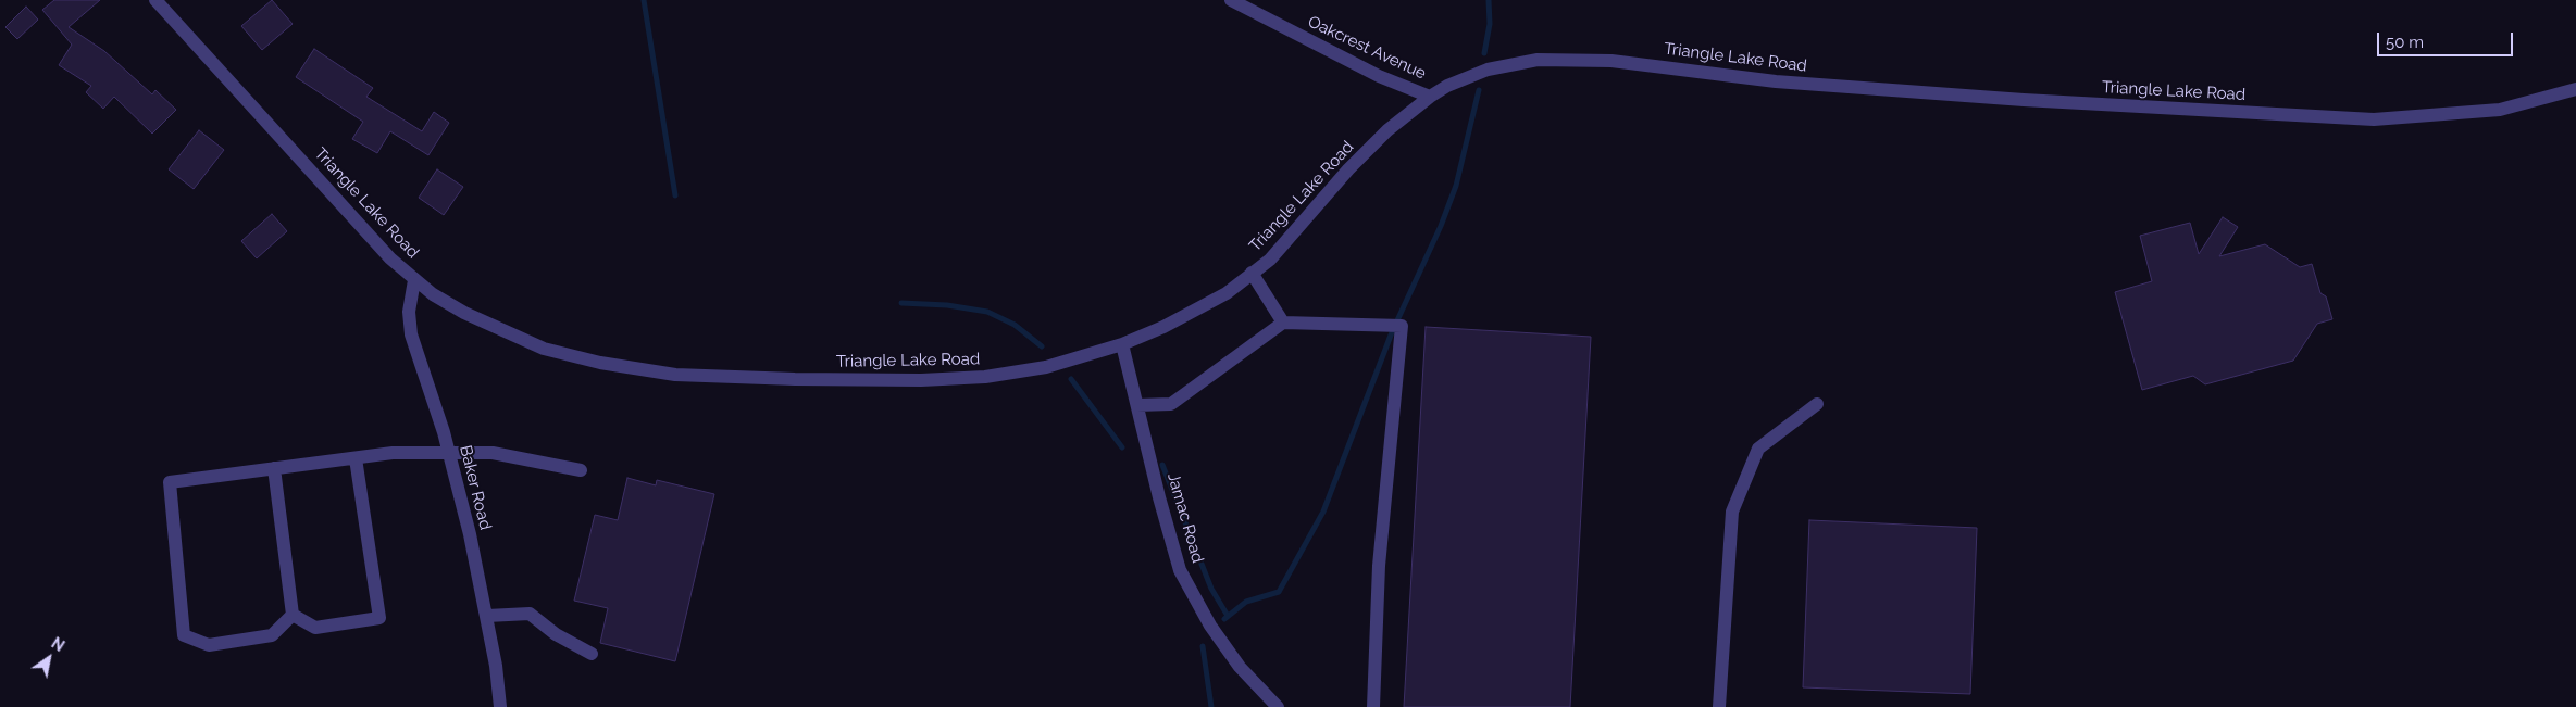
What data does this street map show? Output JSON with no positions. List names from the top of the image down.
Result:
{
  "streets": {
    "street": [
      "Oakcrest Avenue",
      "Triangle Lake Road",
      "Baker Road",
      "Jamac Road"
    ]
  },
  "crossings": [
    ["Oakcrest Avenue", "Triangle Lake Road"],
    ["Triangle Lake Road", "Baker Road"],
    ["Triangle Lake Road", "Jamac Road"]
  ],
  "scale_bar": "50 m",
  "north": "top right"
}
